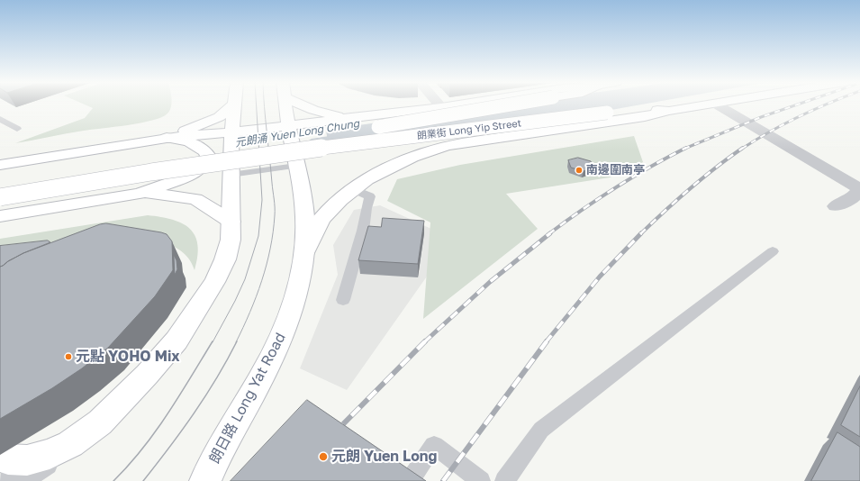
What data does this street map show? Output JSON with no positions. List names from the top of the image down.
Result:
{
  "streets": {
    "main road": ["朗業街 Long Yip Street", "朗日路 Long Yat Road"]
  },
  "water": ["元朗涌 Yuen Long Chung"],
  "places": ["南邊圍南亭", "元點 YOHO Mix", "元朗 Yuen Long"]
}
